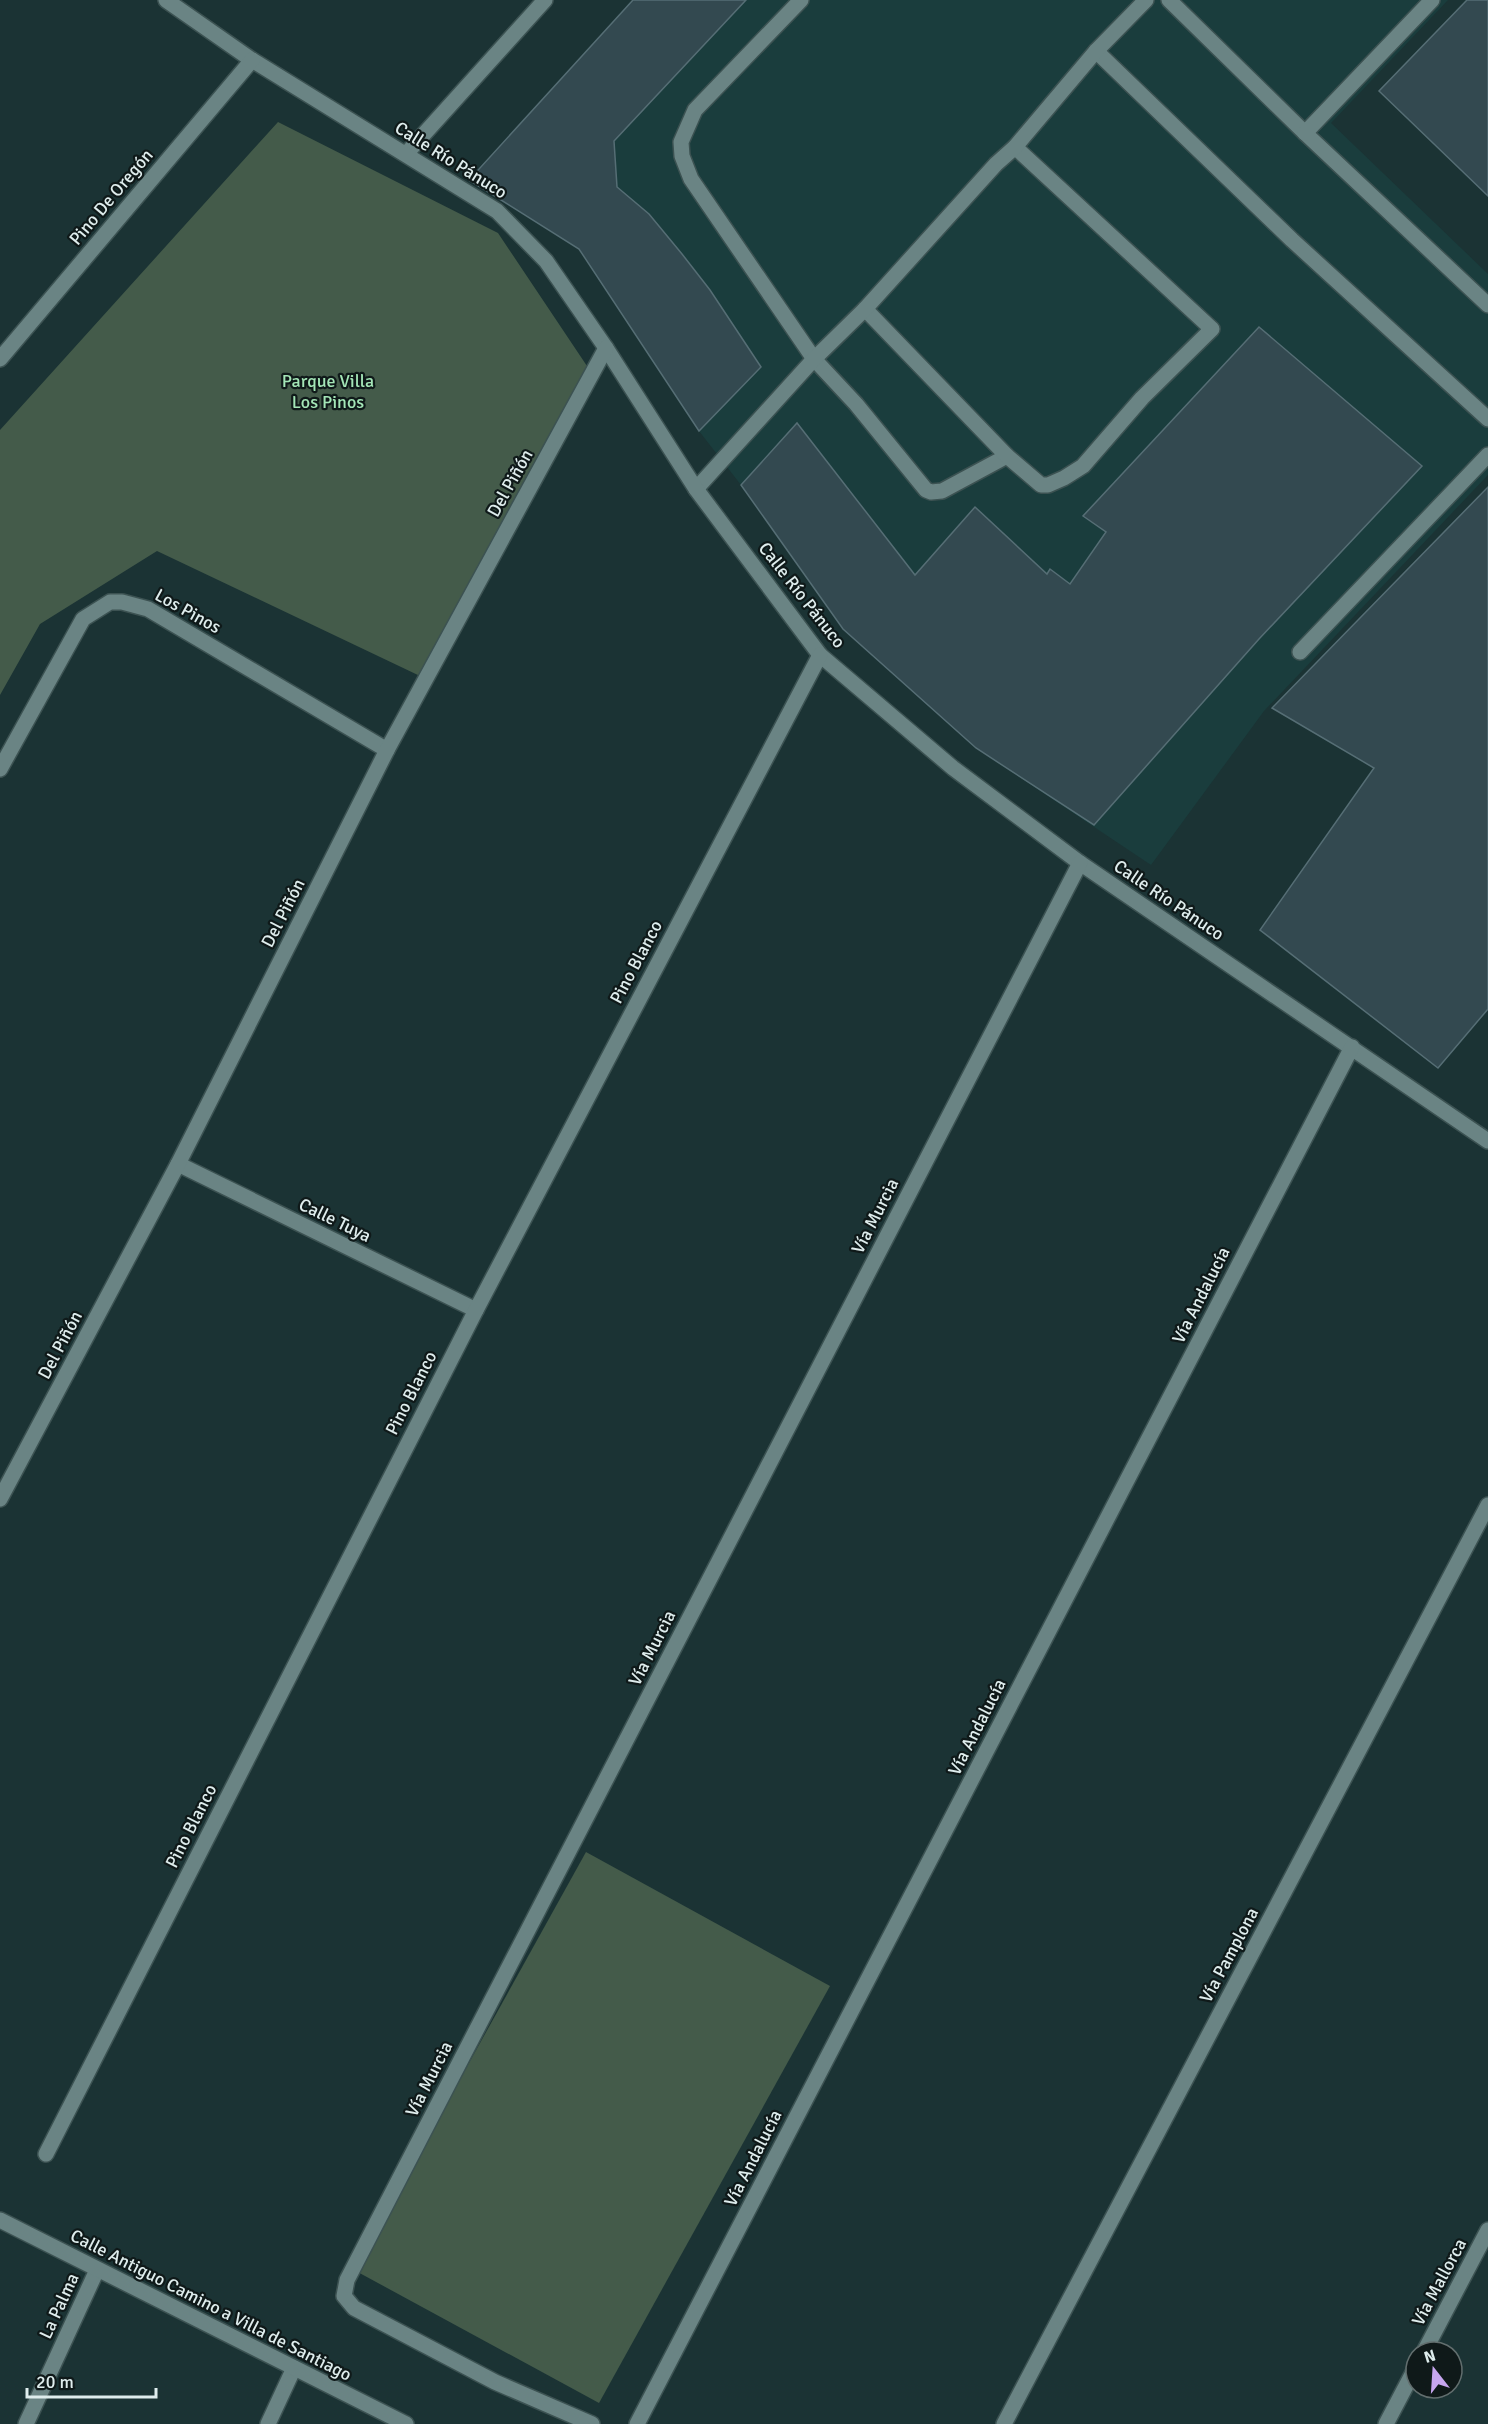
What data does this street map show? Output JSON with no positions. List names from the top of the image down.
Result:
{
  "streets": {
    "street": [
      "Calle Río Pánuco",
      "Pino De Oregón",
      "Del Piñón",
      "Los Pinos",
      "Pino Blanco",
      "Vía Murcia",
      "Calle Tuya",
      "Vía Andalucía",
      "Vía Pamplona",
      "Vía Mallorca",
      "Calle Antiguo Camino a Villa de Santiago",
      "La Palma"
    ]
  },
  "crossings": [
    ["Calle Río Pánuco", "Pino De Oregón"],
    ["Calle Río Pánuco", "Del Piñón"],
    ["Calle Río Pánuco", "Pino Blanco"],
    ["Calle Río Pánuco", "Vía Murcia"],
    ["Calle Río Pánuco", "Vía Andalucía"],
    ["Del Piñón", "Los Pinos"],
    ["Del Piñón", "Calle Tuya"],
    ["Pino Blanco", "Calle Tuya"],
    ["Calle Antiguo Camino a Villa de Santiago", "La Palma"]
  ],
  "parks": ["Parque Villa Los Pinos"],
  "scale_bar": "20 m",
  "north": "top"
}
